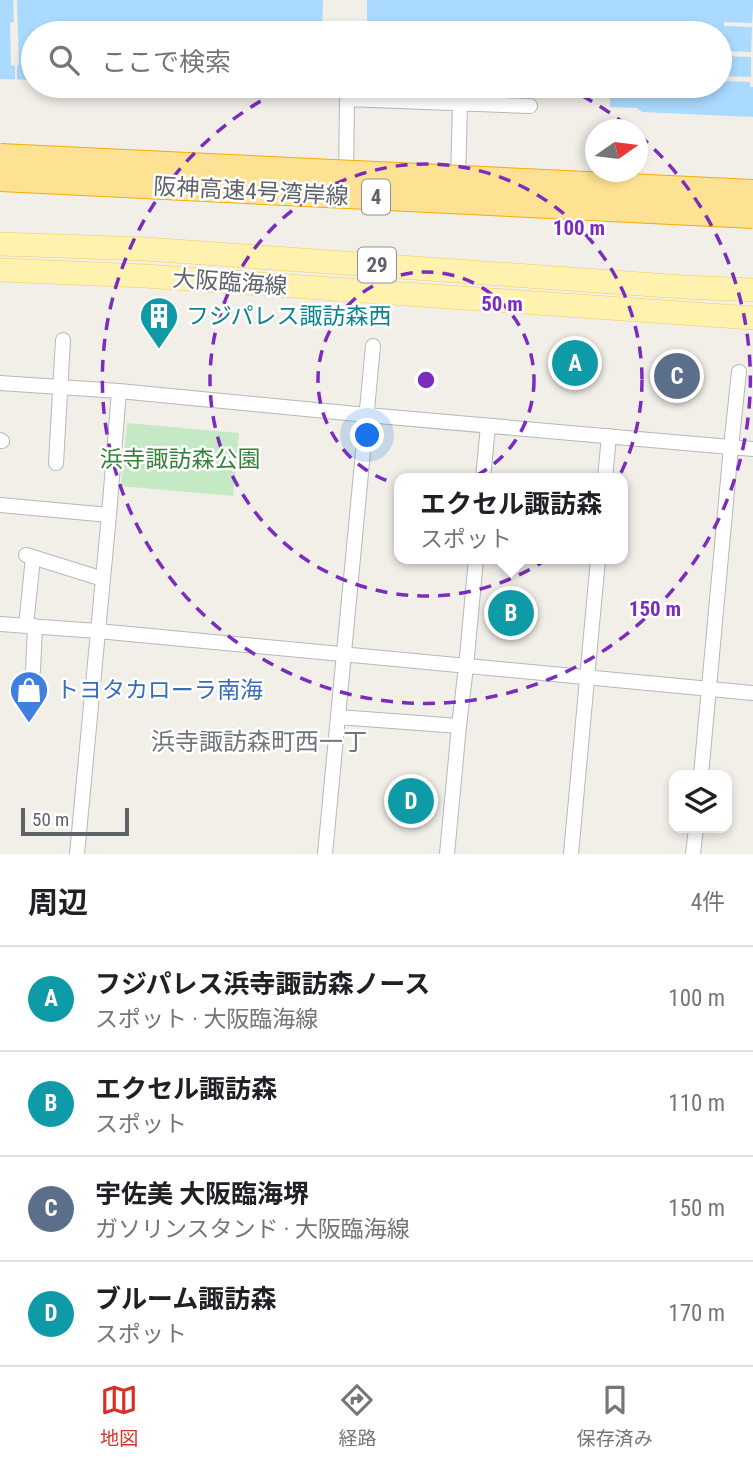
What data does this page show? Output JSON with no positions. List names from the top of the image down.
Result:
{
  "streets": {
    "highway": ["阪神高速4号湾岸線", "4"],
    "main road": ["29", "大阪臨海線"]
  },
  "districts": ["浜寺諏訪森町西一丁"],
  "parks": ["浜寺諏訪森公園"],
  "places": {
    "building": ["フジパレス諏訪森西"],
    "shop": ["トヨタカローラ南海"]
  },
  "scale_bar": "50 m",
  "north": "right",
  "page": {
    "search": "ここで検索",
    "pins": [
      "A",
      "C",
      "B",
      "D"
    ],
    "popup": ["エクセル諏訪森", "スポット"],
    "scale": "50 m",
    "heading": ["周辺", "4件"],
    "list": [
      {
        "mark": "A",
        "name": "フジパレス浜寺諏訪森ノース",
        "note": "スポット · 大阪臨海線",
        "value": "100 m"
      },
      {
        "mark": "B",
        "name": "エクセル諏訪森",
        "note": "スポット",
        "value": "110 m"
      },
      {
        "mark": "C",
        "name": "宇佐美 大阪臨海堺",
        "note": "ガソリンスタンド · 大阪臨海線",
        "value": "150 m"
      },
      {
        "mark": "D",
        "name": "ブルーム諏訪森",
        "note": "スポット",
        "value": "170 m"
      }
    ],
    "nav": ["地図", "経路", "保存済み"]
  },
  "rings": ["100 m", "50 m", "150 m"]
}
